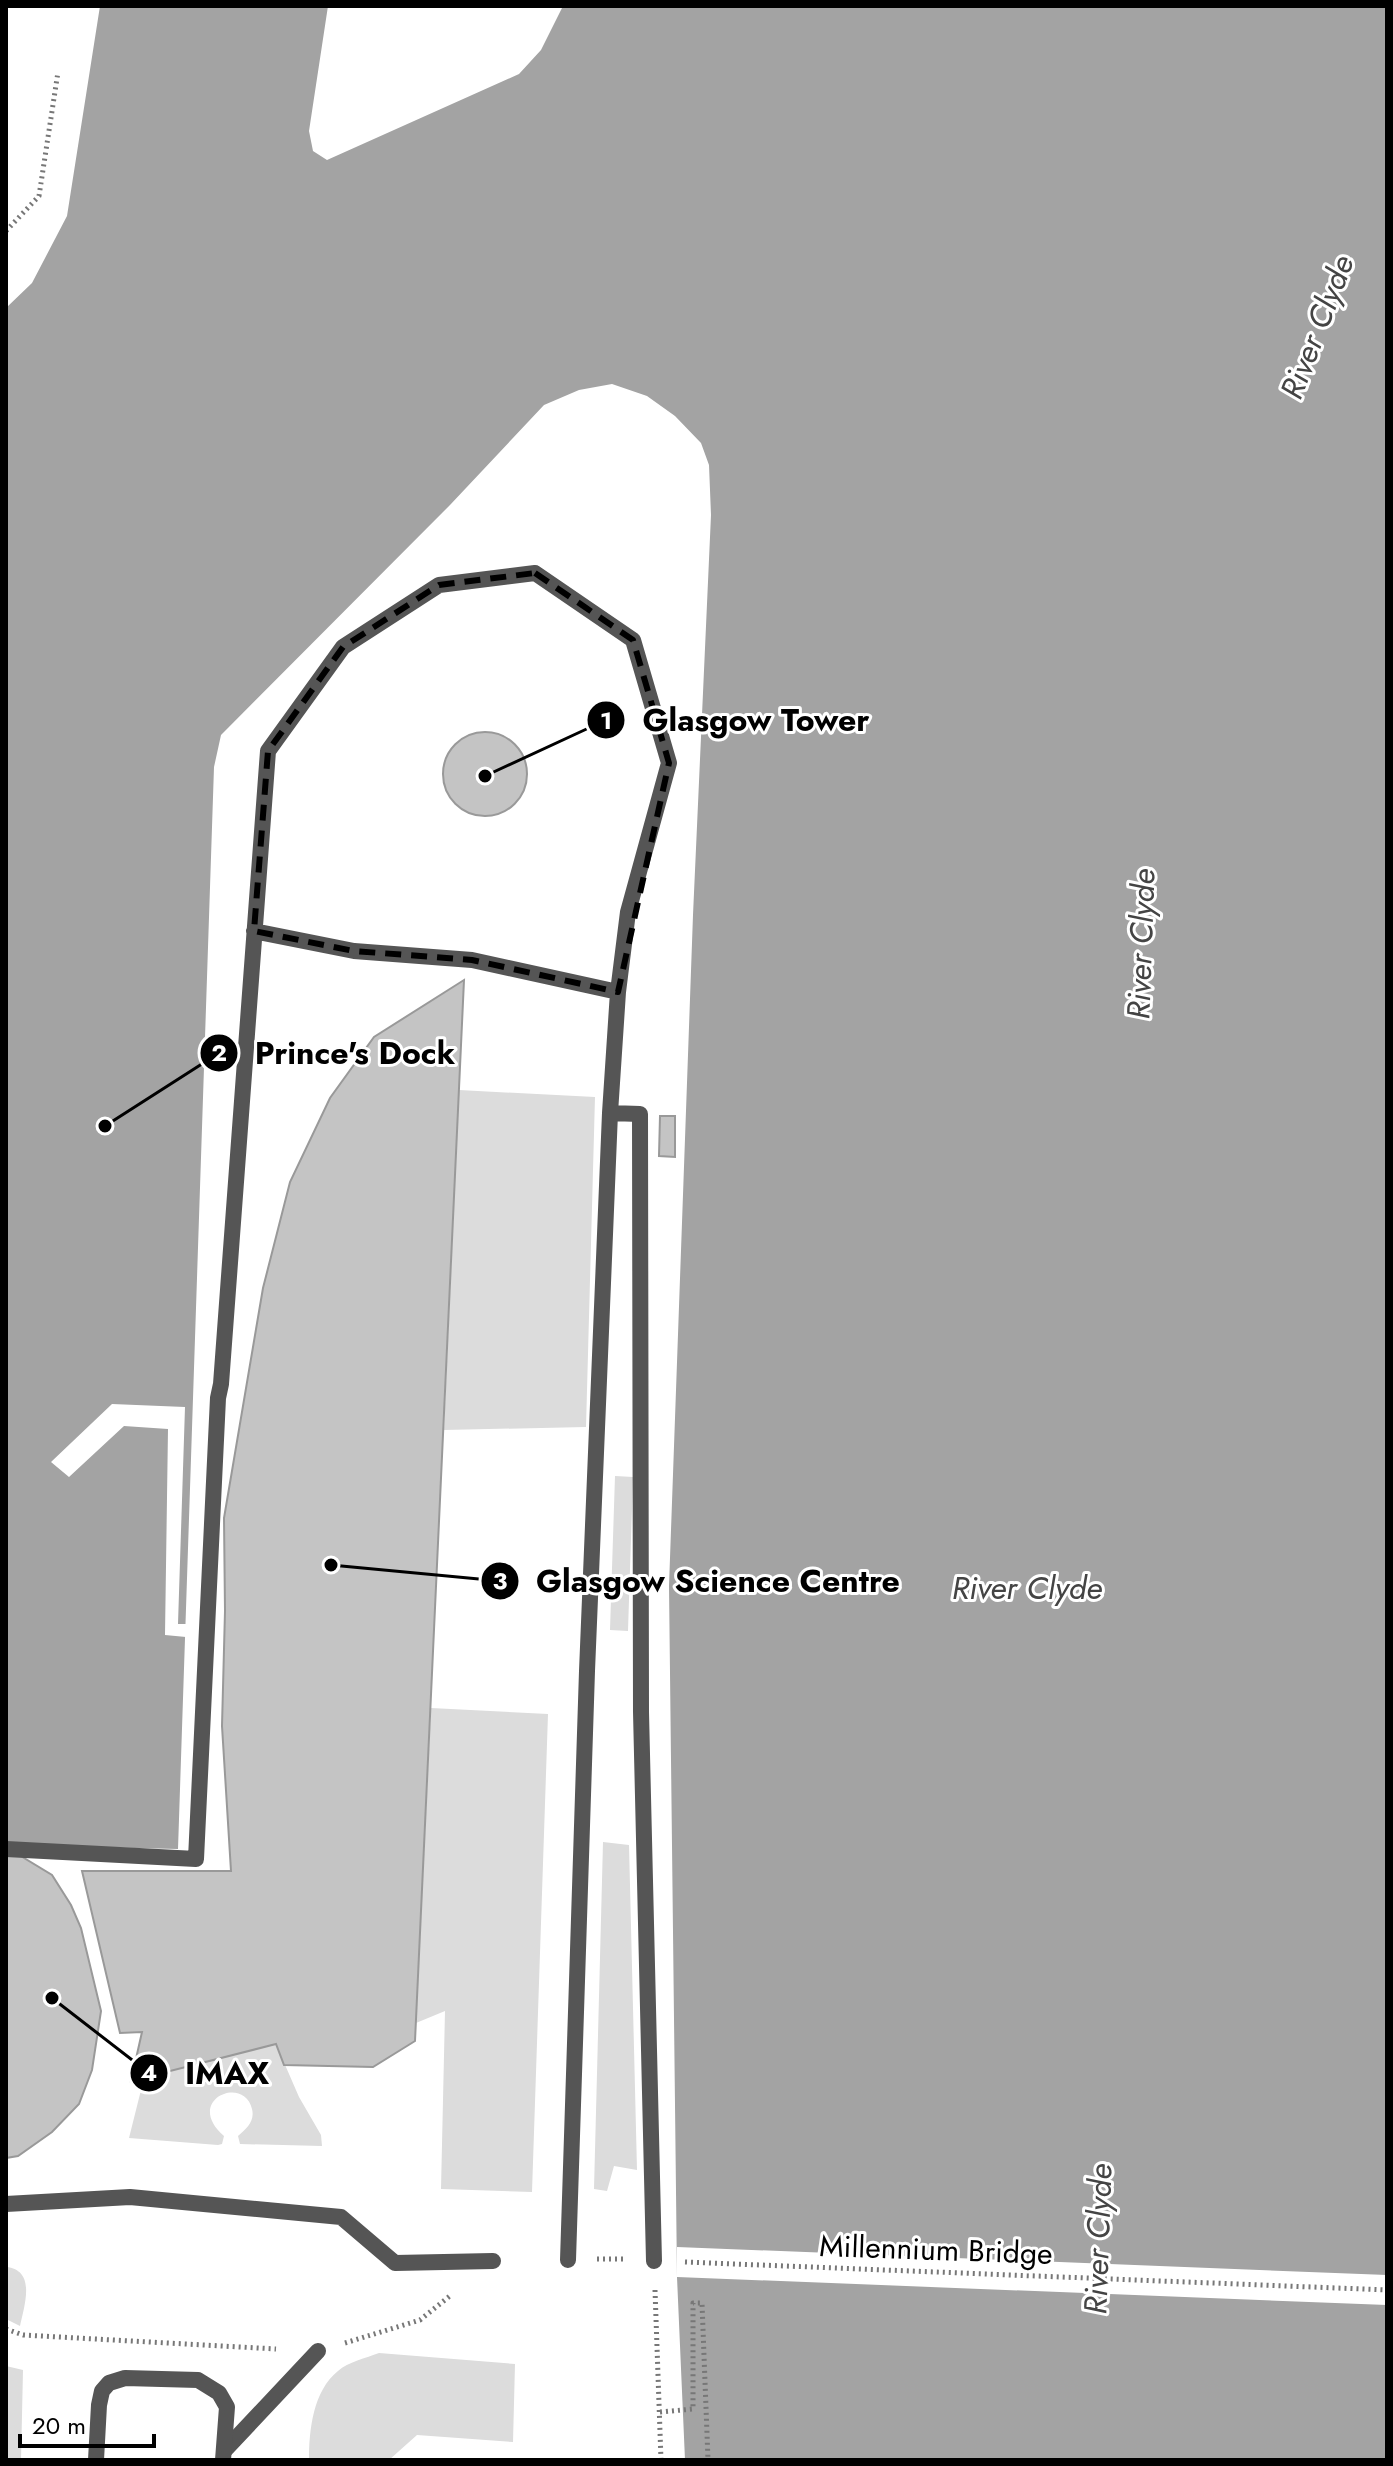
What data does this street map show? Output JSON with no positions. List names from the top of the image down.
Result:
{
  "streets": {
    "path": ["Millennium Bridge"]
  },
  "water": ["River Clyde"],
  "places": [
    "Glasgow Tower",
    "Prince's Dock",
    "Glasgow Science Centre",
    "IMAX"
  ],
  "scale_bar": "20 m"
}
